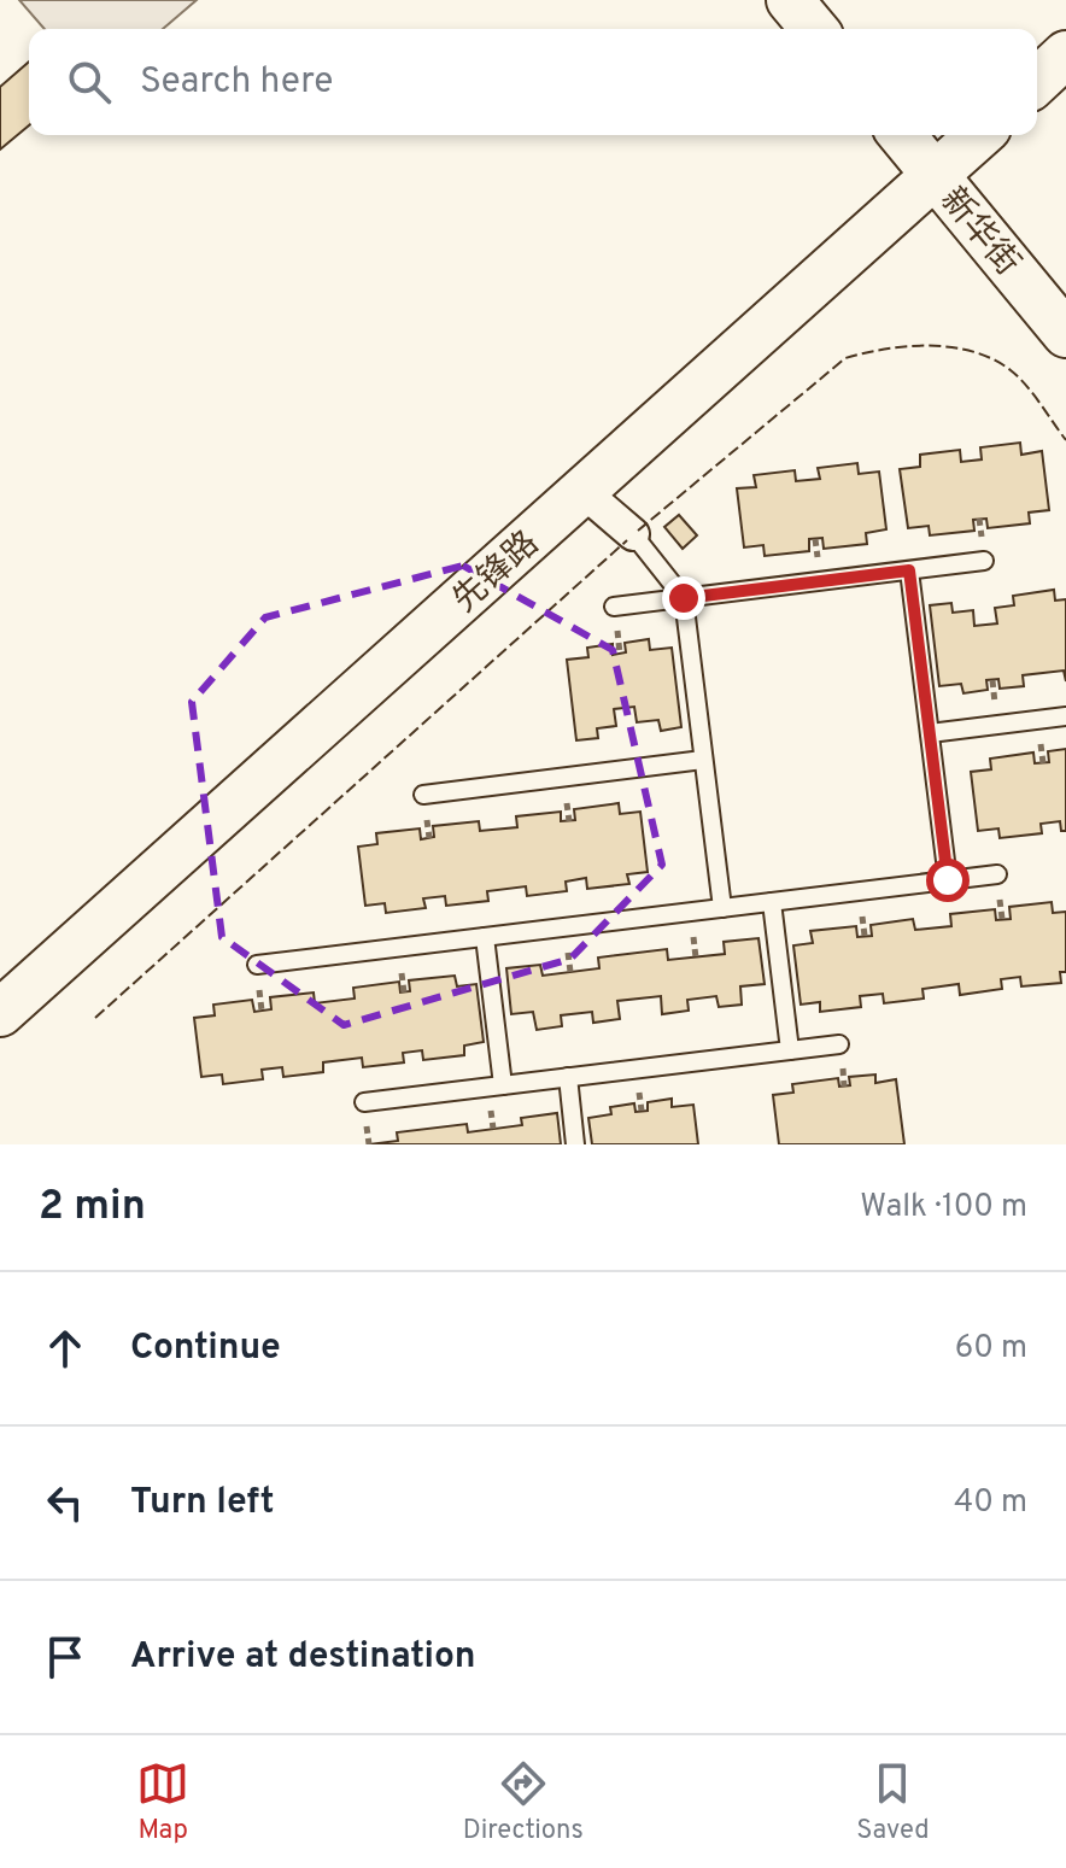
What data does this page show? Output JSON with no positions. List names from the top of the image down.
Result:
{
  "streets": {
    "street": ["新华街", "先锋路"]
  },
  "crossings": [
    ["新华街", "先锋路"]
  ],
  "page": {
    "search": "Search here",
    "heading": ["2 min", "Walk · 100 m"],
    "list": [
      ["Continue", "60 m"],
      ["Turn left", "40 m"],
      "Arrive at destination"
    ],
    "nav": ["Map", "Directions", "Saved"]
  }
}
